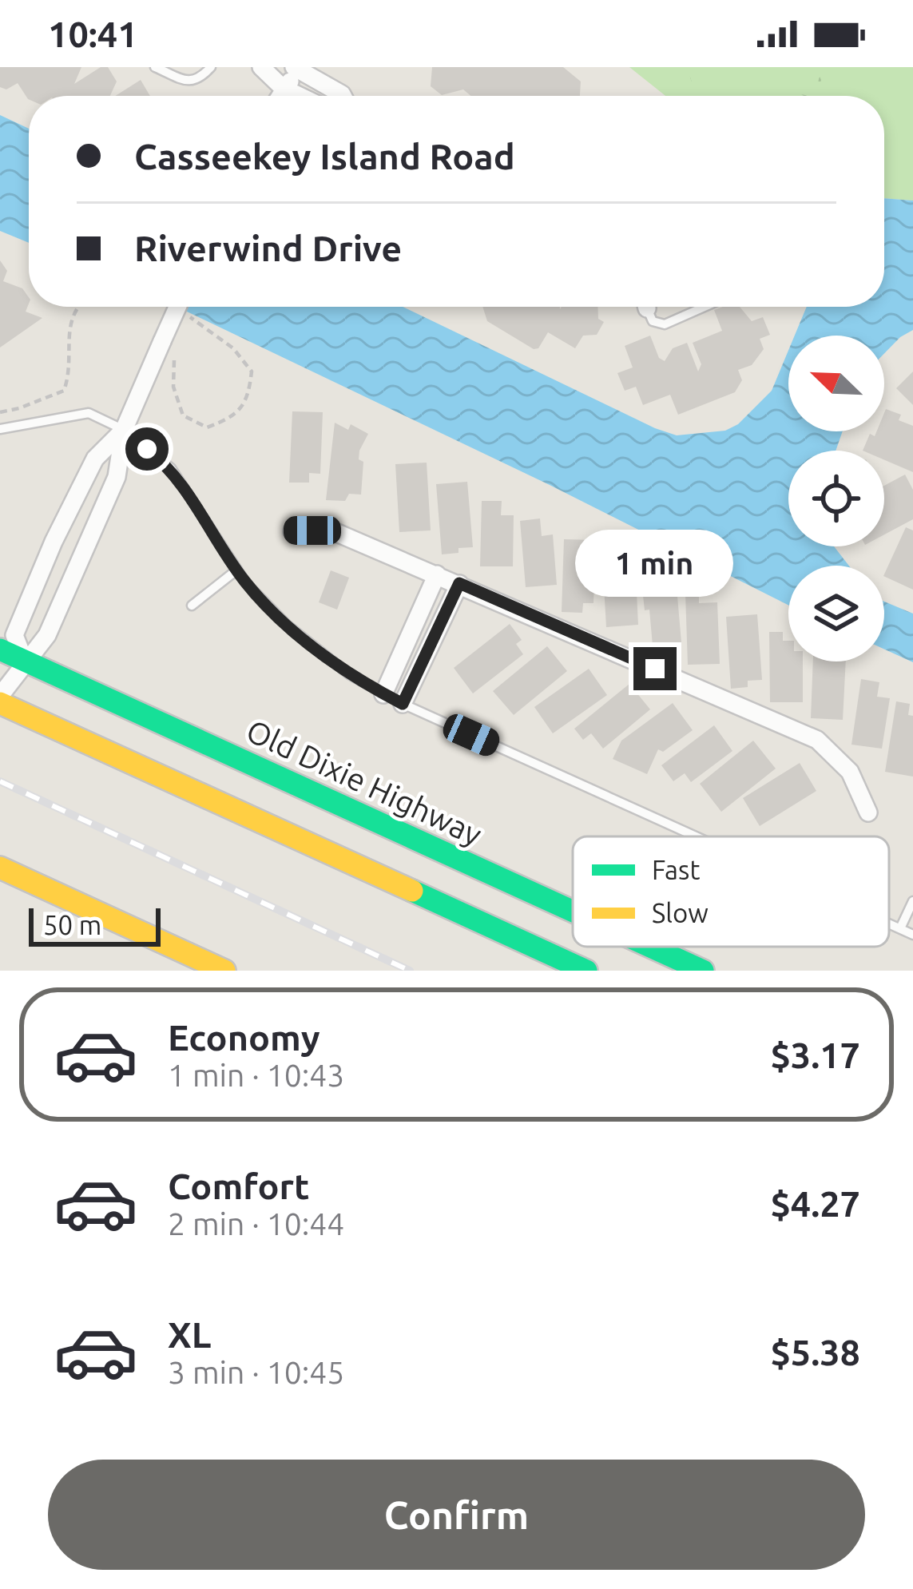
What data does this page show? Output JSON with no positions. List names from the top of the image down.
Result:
{
  "streets": {
    "main road": ["Old Dixie Highway"]
  },
  "legend": ["Fast", "Slow"],
  "scale_bar": "50 m",
  "north": "top left",
  "page": {
    "status": "10:41",
    "banner": ["Casseekey Island Road", "Riverwind Drive"],
    "bubble": "1 min",
    "scale": "50 m",
    "list": [
      {
        "name": "Economy",
        "note": "1 min · 10:43",
        "value": "$3.17"
      },
      {
        "name": "Comfort",
        "note": "2 min · 10:44",
        "value": "$4.27"
      },
      {
        "name": "XL",
        "note": "3 min · 10:45",
        "value": "$5.38"
      }
    ],
    "buttons": "Confirm"
  }
}
